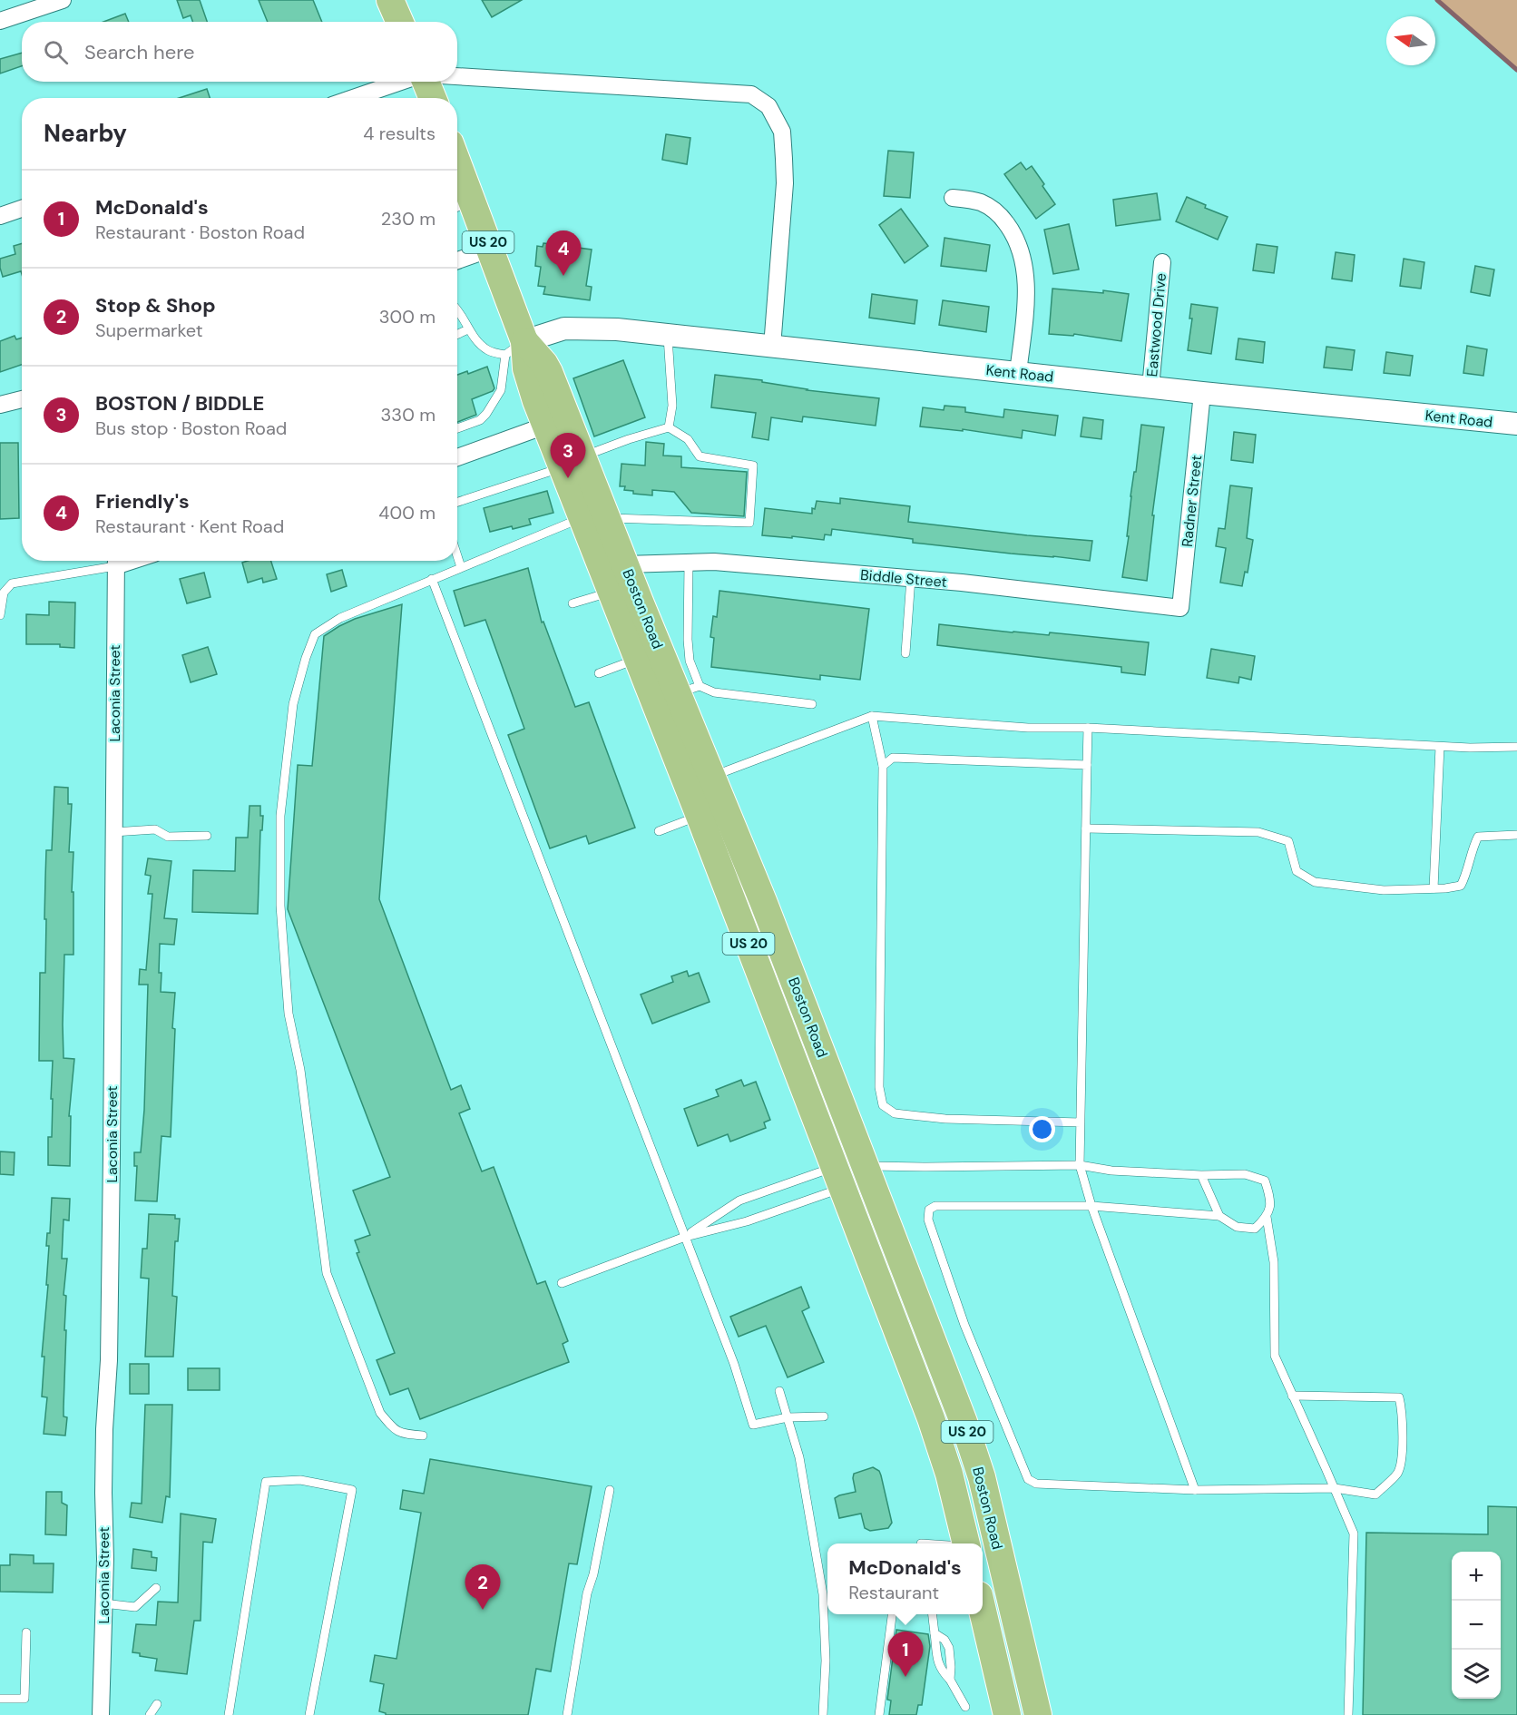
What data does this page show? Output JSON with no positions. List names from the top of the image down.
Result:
{
  "streets": {
    "main road": ["US 20", "Boston Road"],
    "street": [
      "Eastwood Drive",
      "Kent Road",
      "Radner Street",
      "Biddle Street",
      "Laconia Street"
    ]
  },
  "crossings": [
    ["Eastwood Drive", "Kent Road"],
    ["Kent Road", "Radner Street"],
    ["Kent Road", "Boston Road"],
    ["Radner Street", "Biddle Street"],
    ["Biddle Street", "Boston Road"]
  ],
  "north": "left",
  "page": {
    "search": "Search here",
    "heading": ["Nearby", "4 results"],
    "list": [
      {
        "mark": "1",
        "name": "McDonald's",
        "note": "Restaurant · Boston Road",
        "value": "230 m"
      },
      {
        "mark": "2",
        "name": "Stop & Shop",
        "note": "Supermarket",
        "value": "300 m"
      },
      {
        "mark": "3",
        "name": "BOSTON / BIDDLE",
        "note": "Bus stop · Boston Road",
        "value": "330 m"
      },
      {
        "mark": "4",
        "name": "Friendly's",
        "note": "Restaurant · Kent Road",
        "value": "400 m"
      }
    ],
    "pins": [
      "4",
      "3",
      "2",
      "1"
    ],
    "popup": ["McDonald's", "Restaurant"],
    "map_buttons": ["+", "−"]
  }
}
